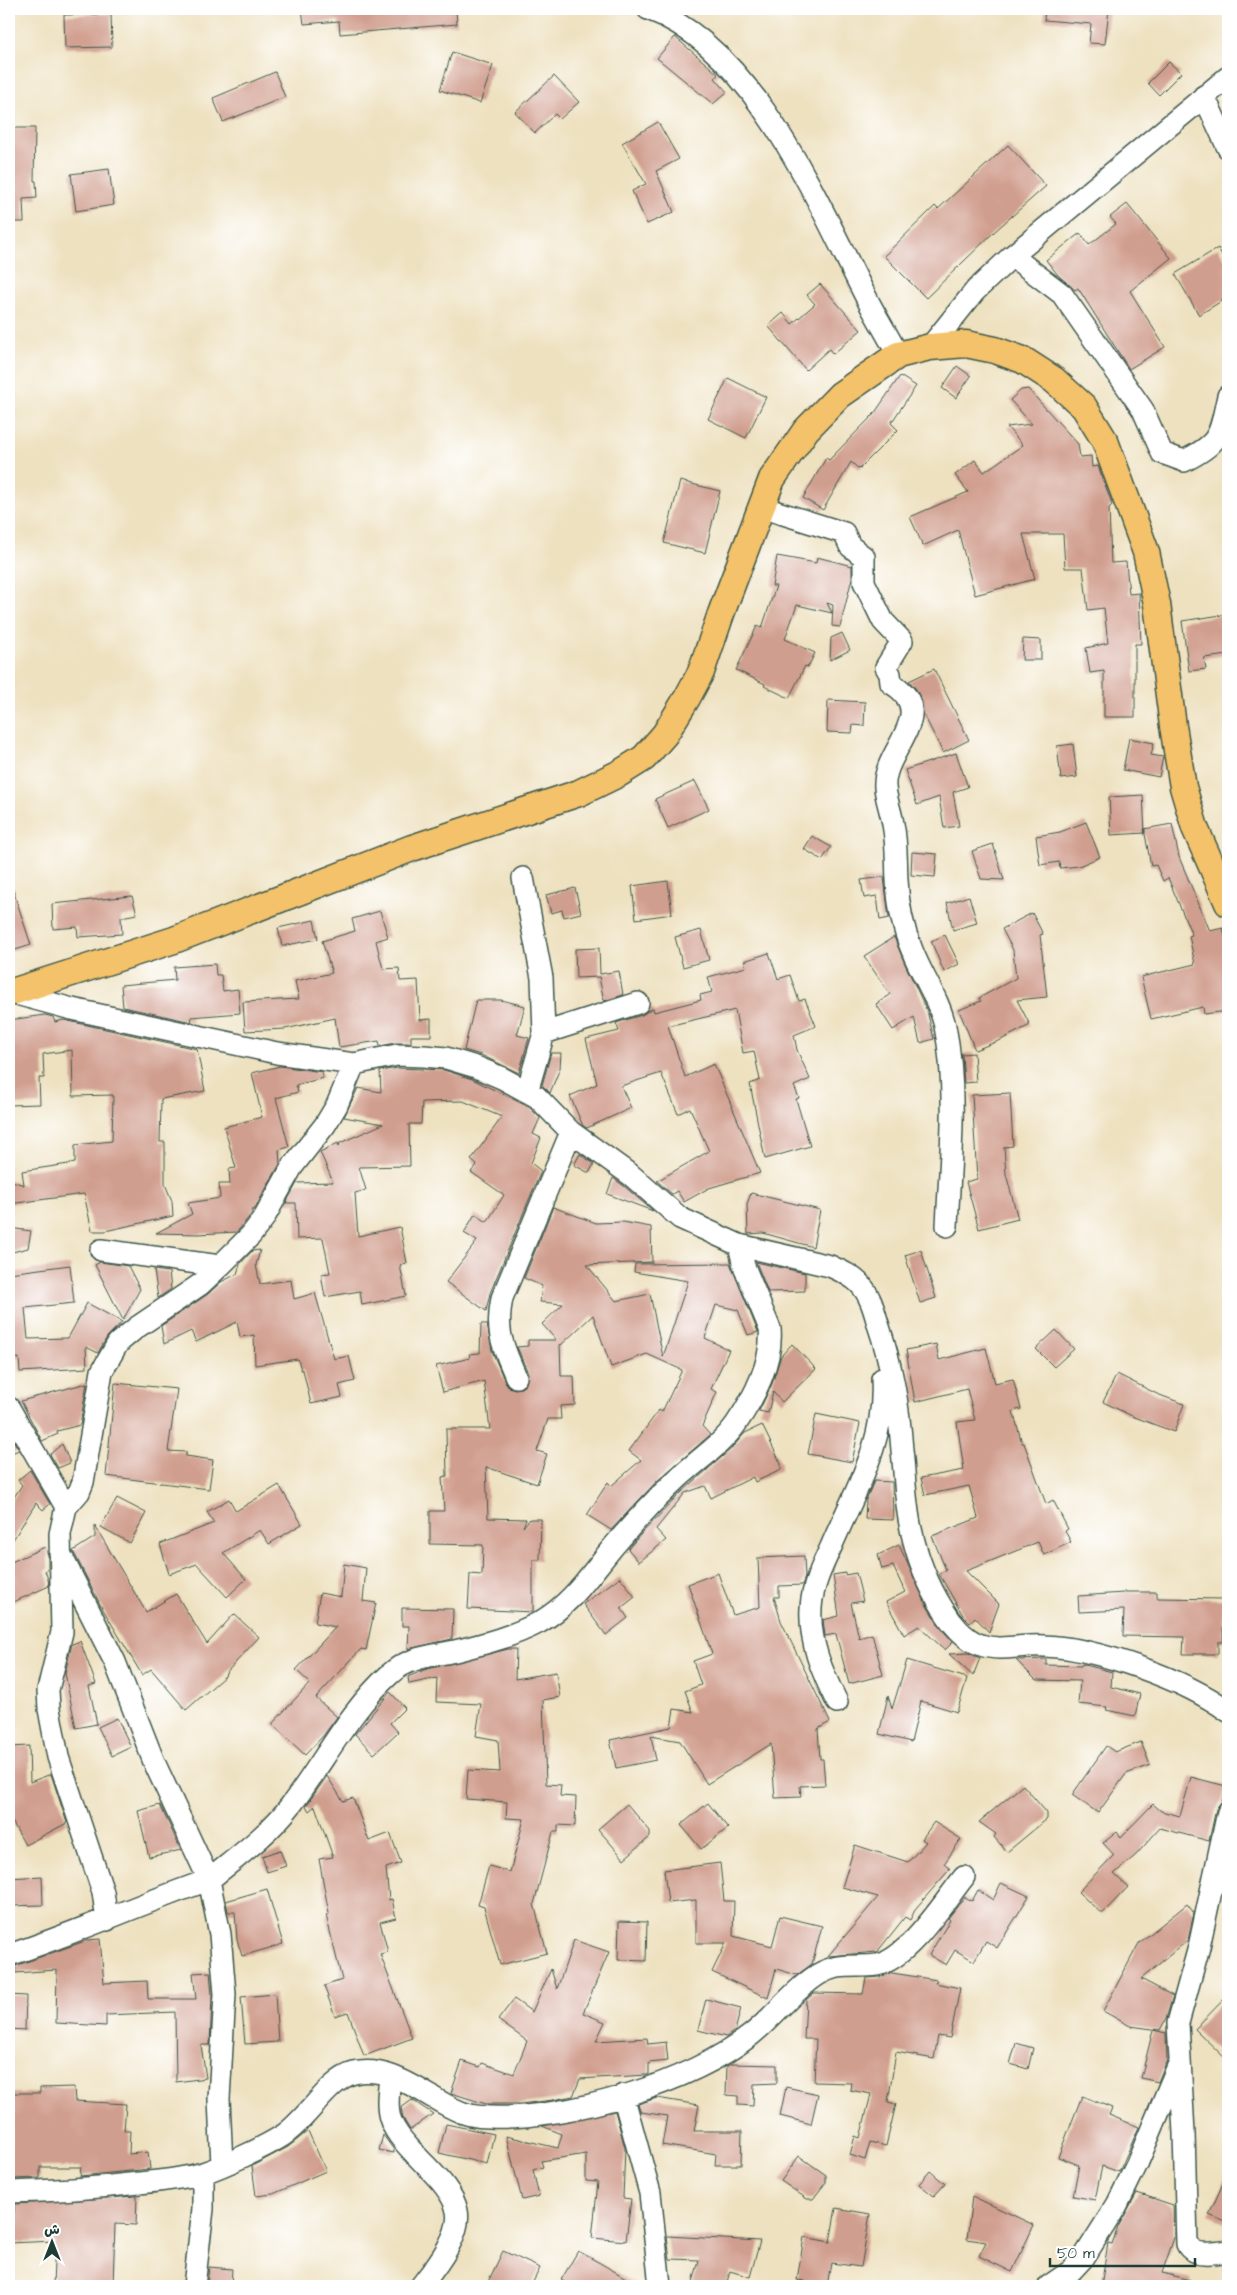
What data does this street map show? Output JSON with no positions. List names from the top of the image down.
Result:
{
  "scale_bar": "50 m",
  "north": "top"
}
